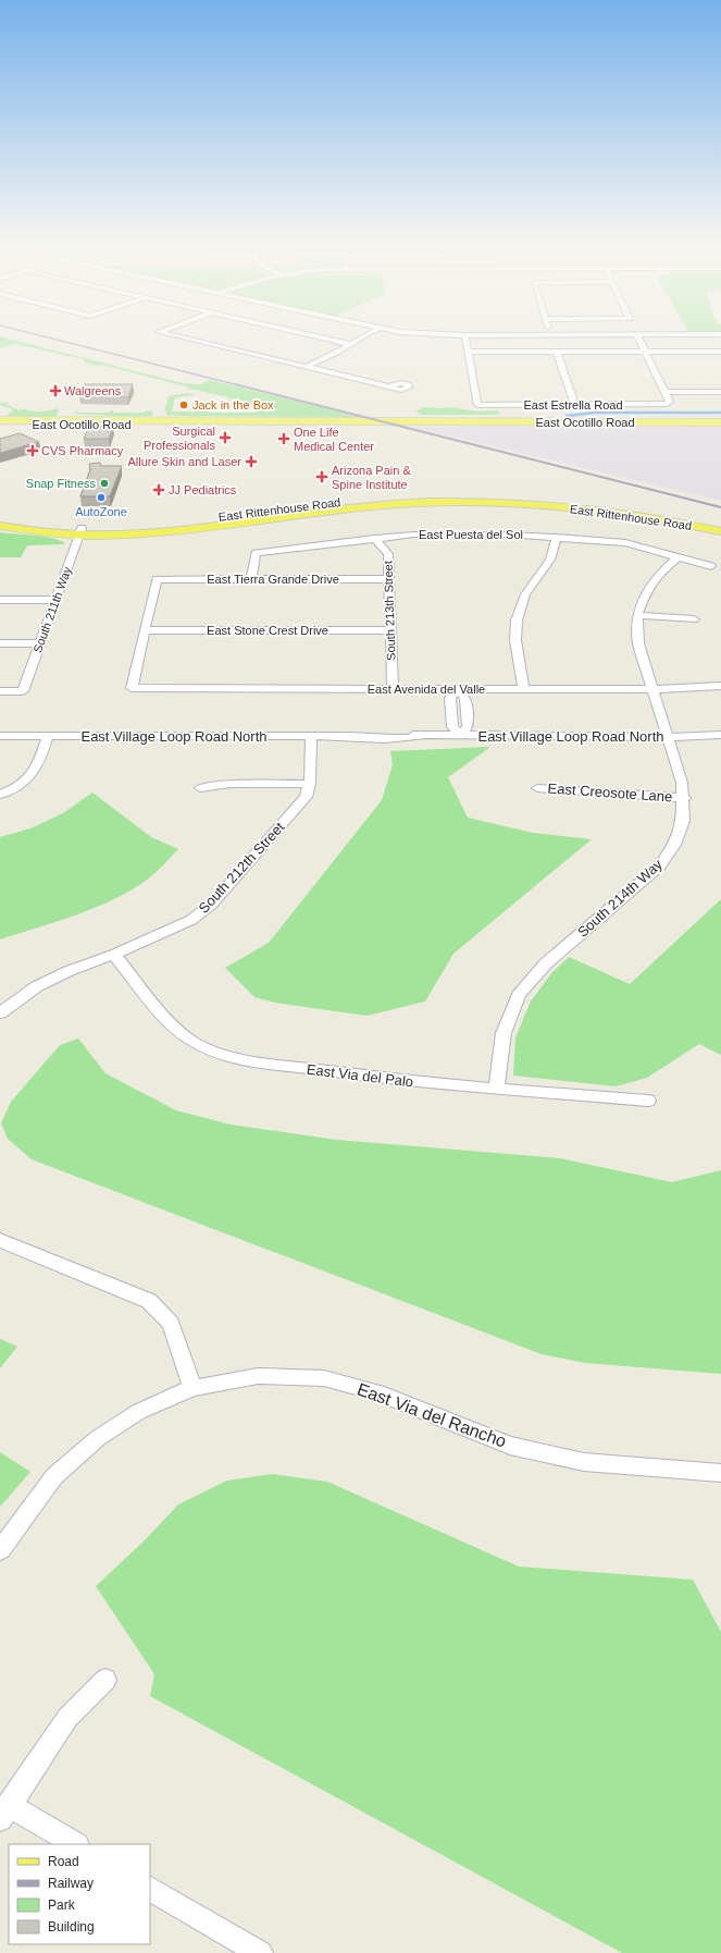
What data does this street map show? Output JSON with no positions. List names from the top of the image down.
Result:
{
  "streets": {
    "main road": ["East Ocotillo Road", "East Rittenhouse Road"],
    "street": [
      "East Estrella Road",
      "East Puesta del Sol",
      "East Tierra Grande Drive",
      "South 211th Way",
      "South 213th Street",
      "East Stone Crest Drive",
      "East Avenida del Valle",
      "East Village Loop Road North",
      "East Creosote Lane",
      "South 212th Street",
      "South 214th Way",
      "East Via del Palo",
      "East Via del Rancho"
    ]
  },
  "crossings": [
    ["East Rittenhouse Road", "South 211th Way"],
    ["East Puesta del Sol", "East Tierra Grande Drive"],
    ["East Puesta del Sol", "South 213th Street"],
    ["East Puesta del Sol", "South 214th Way"],
    ["East Tierra Grande Drive", "South 213th Street"],
    ["East Tierra Grande Drive", "East Stone Crest Drive"],
    ["East Tierra Grande Drive", "East Avenida del Valle"],
    ["South 213th Street", "East Stone Crest Drive"],
    ["South 213th Street", "East Avenida del Valle"],
    ["East Stone Crest Drive", "East Avenida del Valle"],
    ["East Avenida del Valle", "South 214th Way"],
    ["East Village Loop Road North", "South 212th Street"],
    ["East Village Loop Road North", "South 214th Way"],
    ["East Creosote Lane", "South 214th Way"],
    ["South 212th Street", "East Via del Palo"],
    ["South 214th Way", "East Via del Palo"]
  ],
  "places": {
    "health": [
      "Walgreens",
      "Surgical Professionals",
      "One Life Medical Center",
      "CVS Pharmacy",
      "Allure Skin and Laser",
      "Arizona Pain & Spine Institute",
      "JJ Pediatrics"
    ],
    "other": ["Jack in the Box", "Snap Fitness", "AutoZone"]
  },
  "legend": [
    "Road",
    "Railway",
    "Park",
    "Building"
  ]
}
